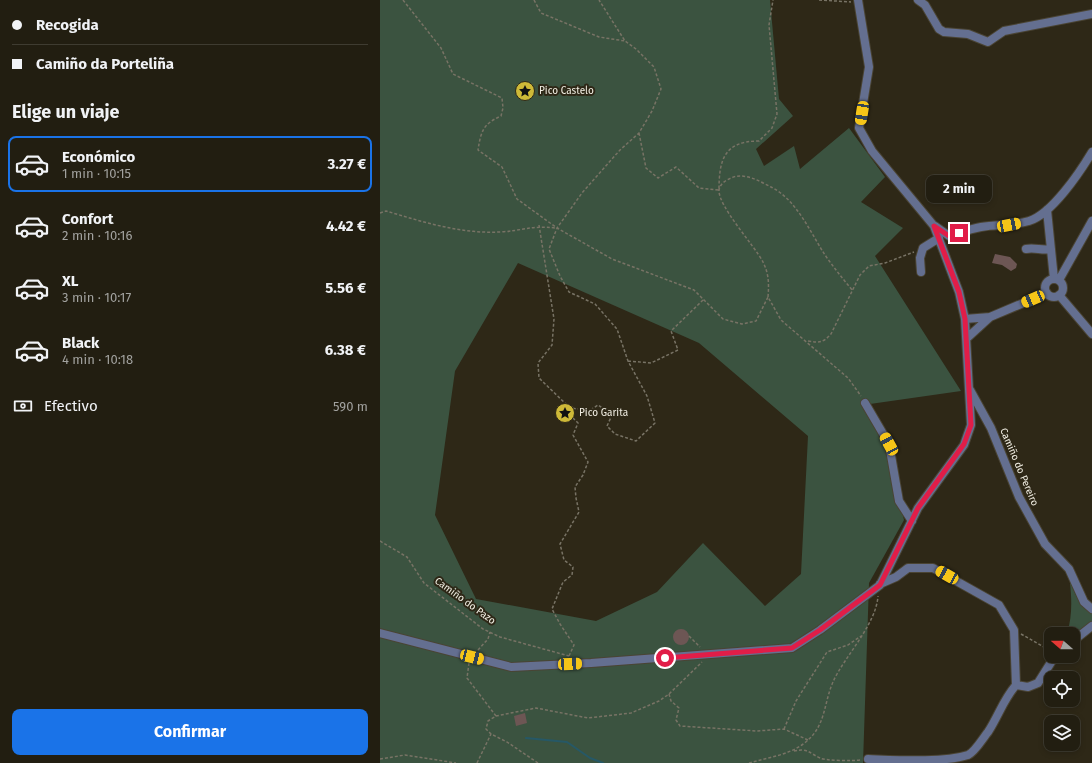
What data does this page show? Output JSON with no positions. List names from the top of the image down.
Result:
{
  "streets": {
    "street": ["Camiño do Pereiro"],
    "path": ["Camiño do Pazo"]
  },
  "places": {
    "place": ["Pico Castelo", "Pico Garita"]
  },
  "north": "left",
  "page": {
    "banner": ["Recogida", "Camiño da Porteliña"],
    "heading": "Elige un viaje",
    "list": [
      {
        "name": "Económico",
        "note": "1 min · 10:15",
        "value": "3.27 €"
      },
      {
        "name": "Confort",
        "note": "2 min · 10:16",
        "value": "4.42 €"
      },
      {
        "name": "XL",
        "note": "3 min · 10:17",
        "value": "5.56 €"
      },
      {
        "name": "Black",
        "note": "4 min · 10:18",
        "value": "6.38 €"
      }
    ],
    "bubble": "2 min",
    "pay": ["Efectivo", "590 m"],
    "buttons": "Confirmar"
  }
}
